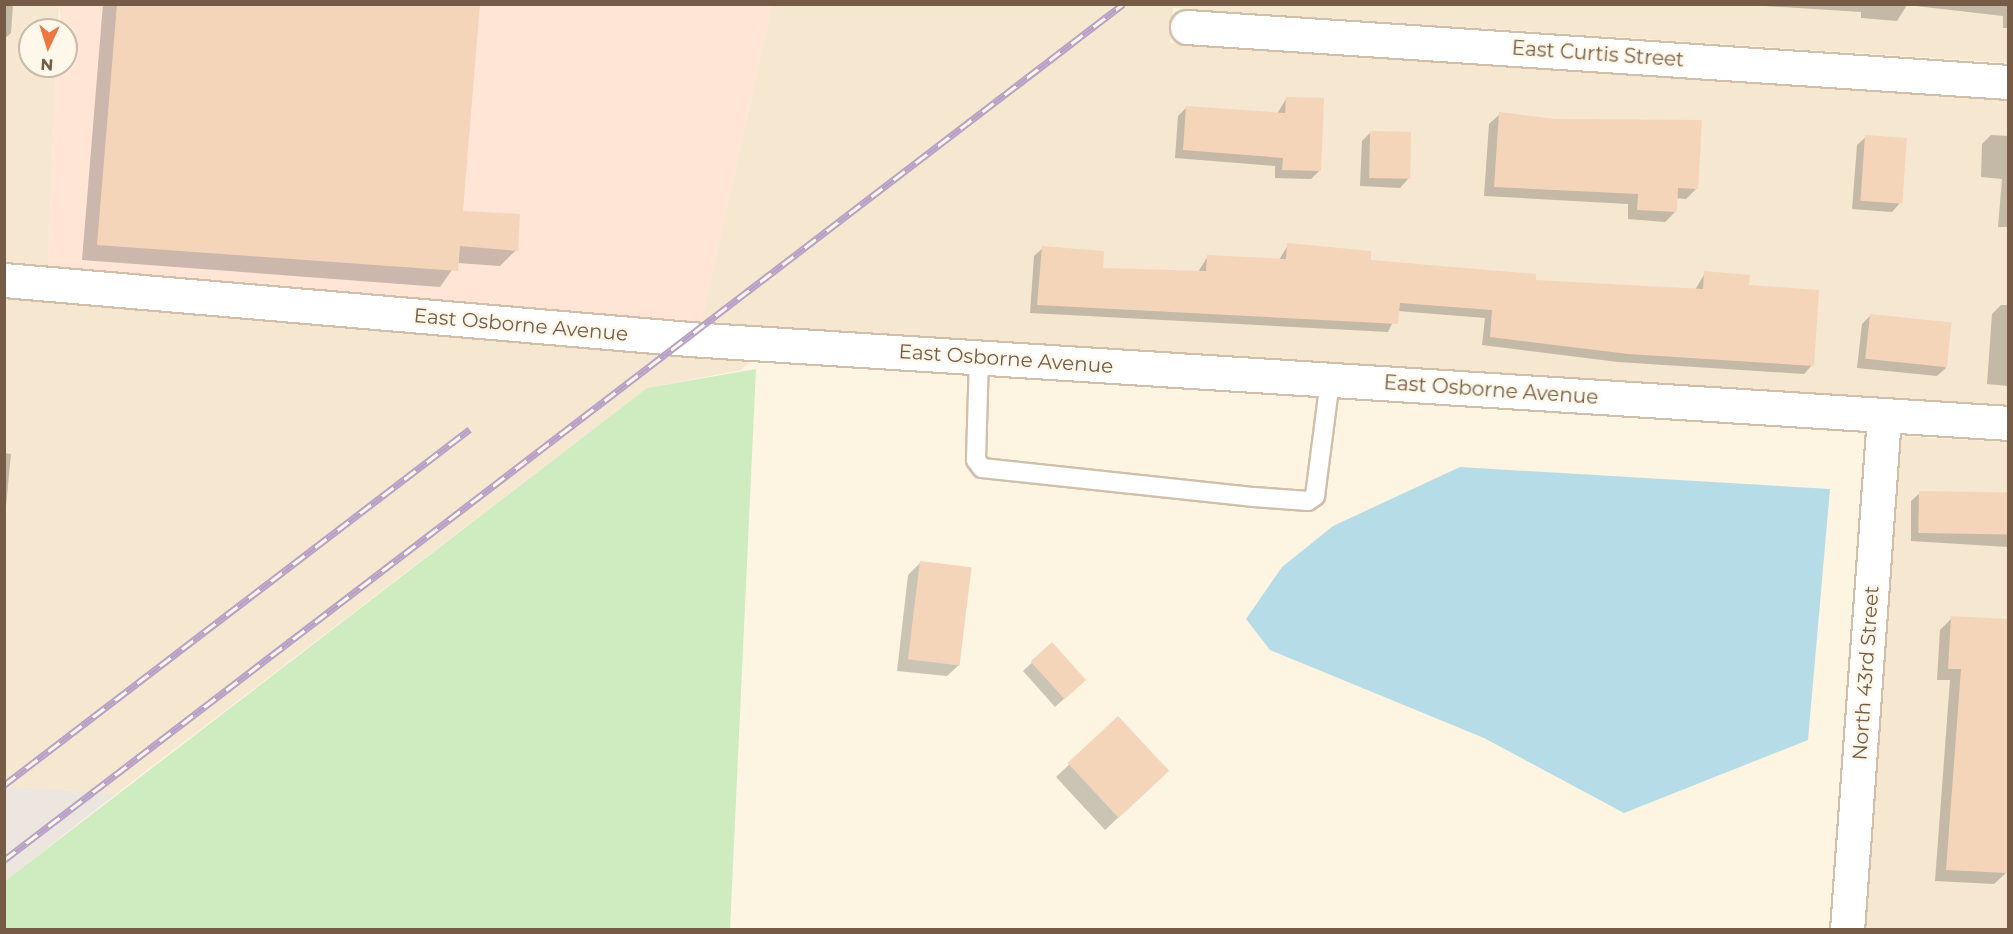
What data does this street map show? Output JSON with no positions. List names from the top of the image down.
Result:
{
  "streets": {
    "street": ["East Curtis Street", "East Osborne Avenue", "North 43rd Street"]
  },
  "crossings": [
    ["East Osborne Avenue", "North 43rd Street"]
  ],
  "north": "bottom"
}
